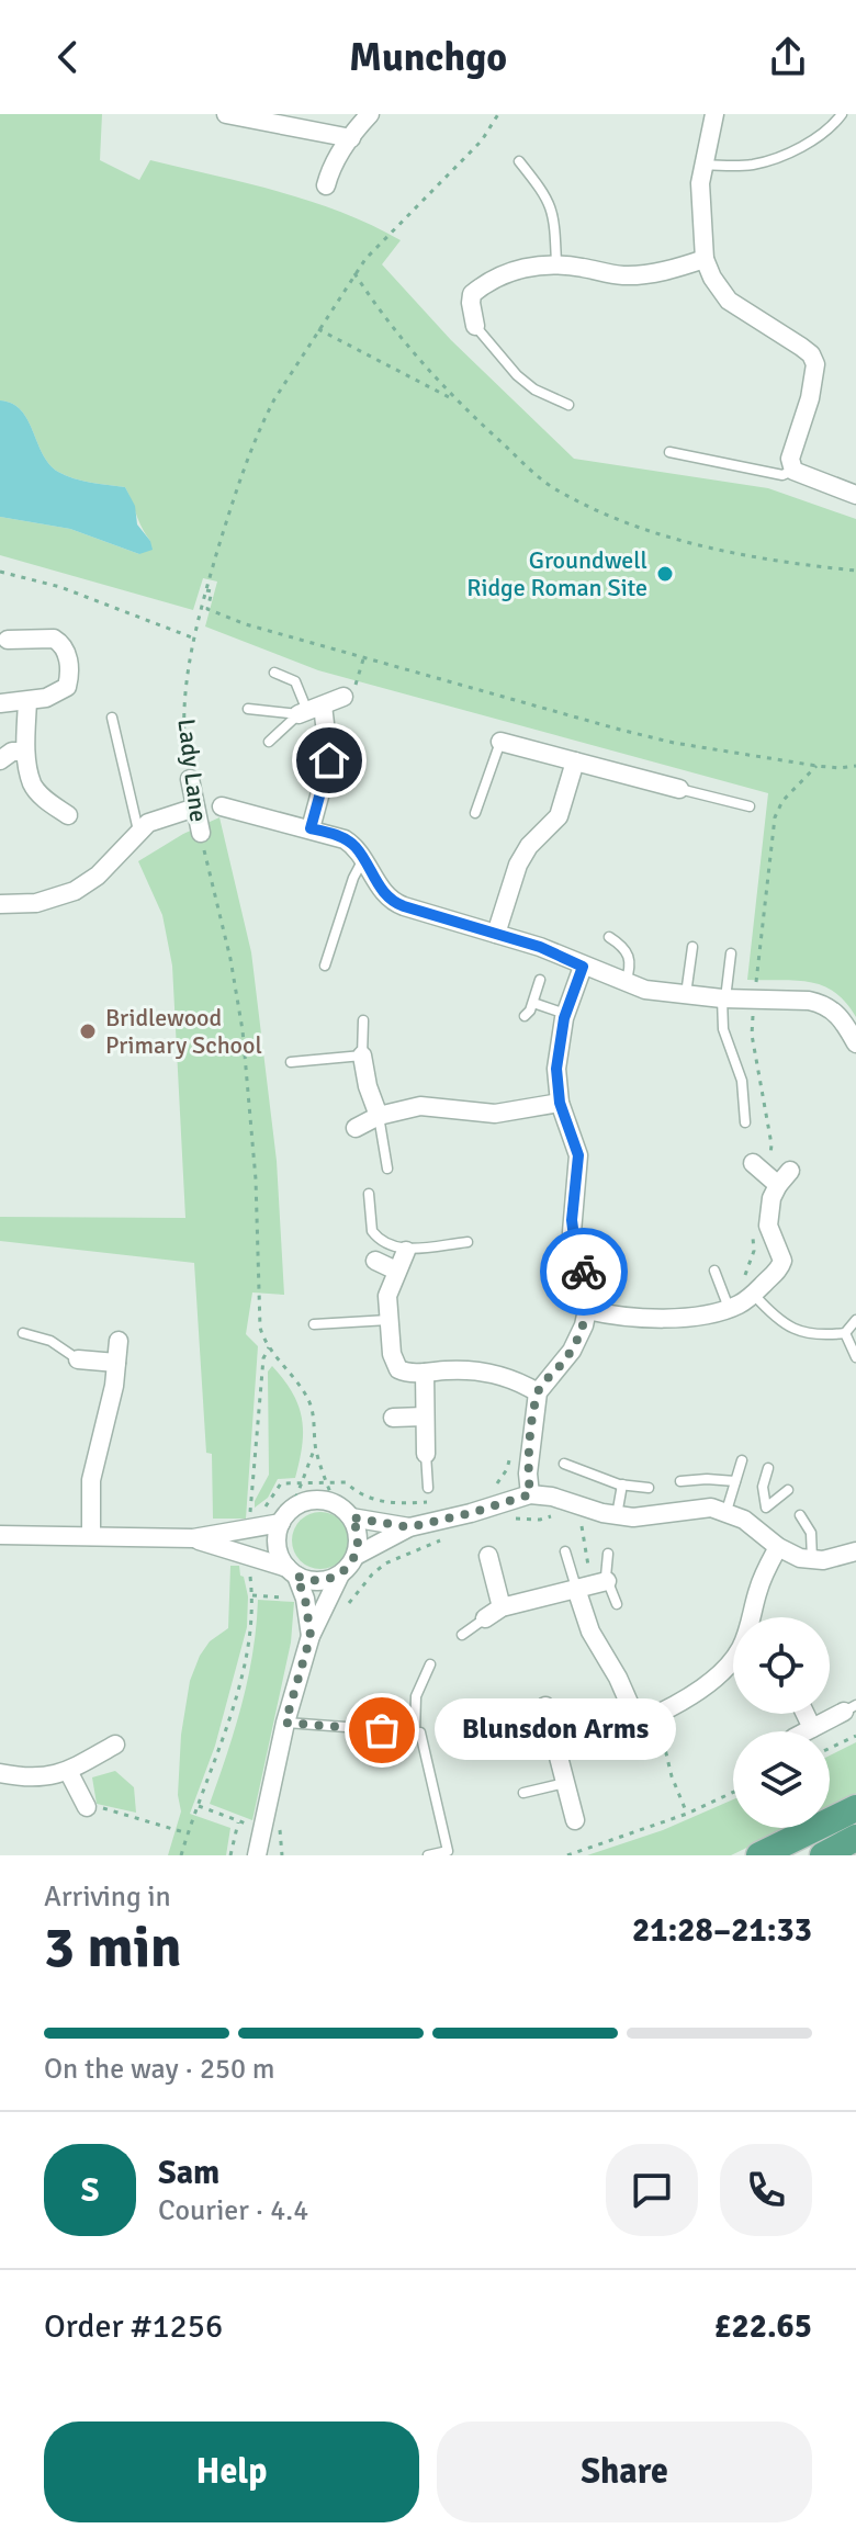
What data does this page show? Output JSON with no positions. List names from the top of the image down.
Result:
{
  "streets": {
    "street": ["Lady Lane"]
  },
  "places": ["Groundwell Ridge Roman Site", "Bridlewood Primary School", "Blunsdon Arms"],
  "page": {
    "header": "Munchgo",
    "bubble": "Blunsdon Arms",
    "heading": ["3 min", "Arriving in", "21:28–21:33"],
    "panel": [
      "Sam",
      "Courier · 4.4",
      "Order #1256",
      "£22.65"
    ],
    "bar": "On the way · 250 m",
    "round": "S",
    "buttons": ["Help", "Share"]
  }
}
